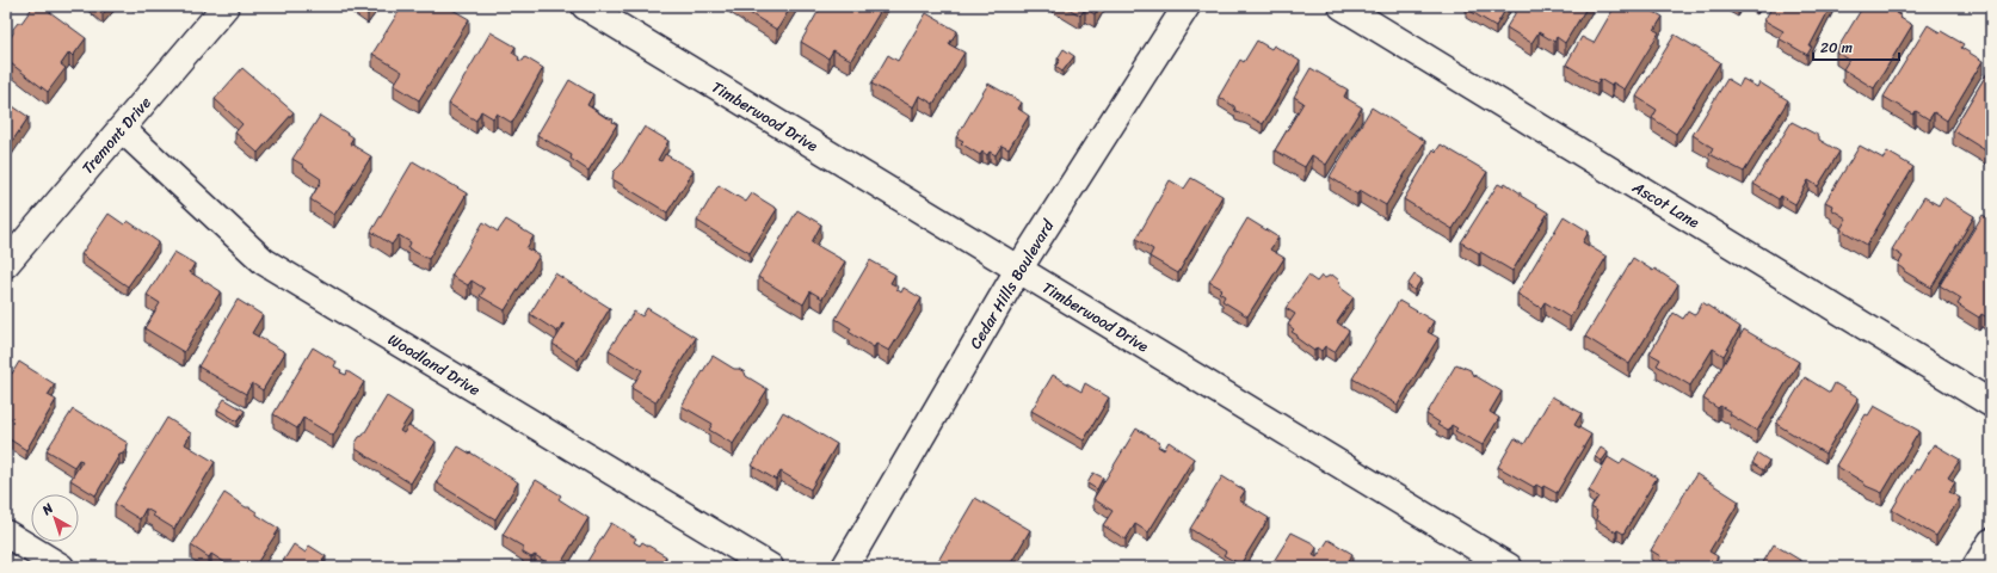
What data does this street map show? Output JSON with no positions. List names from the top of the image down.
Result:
{
  "streets": {
    "street": [
      "Timberwood Drive",
      "Tremont Drive",
      "Ascot Lane",
      "Cedar Hills Boulevard",
      "Woodland Drive"
    ]
  },
  "crossings": [
    ["Timberwood Drive", "Cedar Hills Boulevard"],
    ["Tremont Drive", "Woodland Drive"]
  ],
  "scale_bar": "20 m",
  "north": "top left"
}
